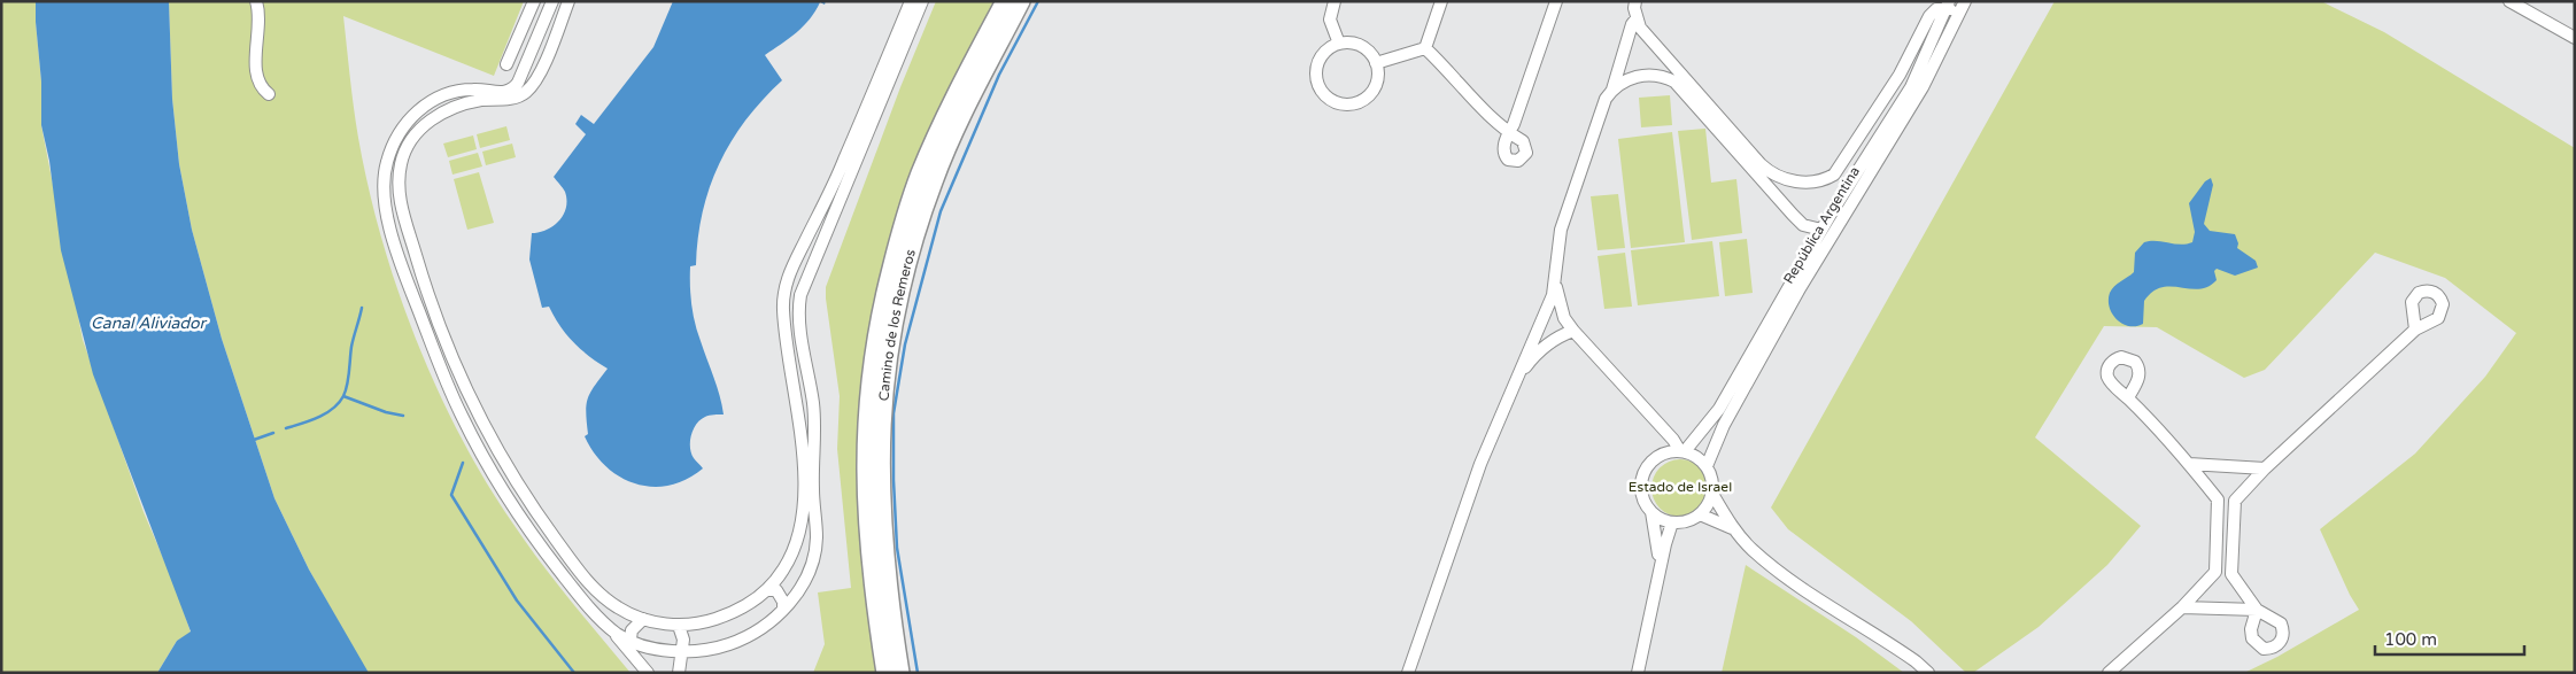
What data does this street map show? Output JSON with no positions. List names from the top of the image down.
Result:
{
  "streets": {
    "main road": ["Camino de los Remeros"],
    "street": ["República Argentina"]
  },
  "water": ["Canal Aliviador"],
  "parks": ["Estado de Israel"],
  "scale_bar": "100 m"
}
